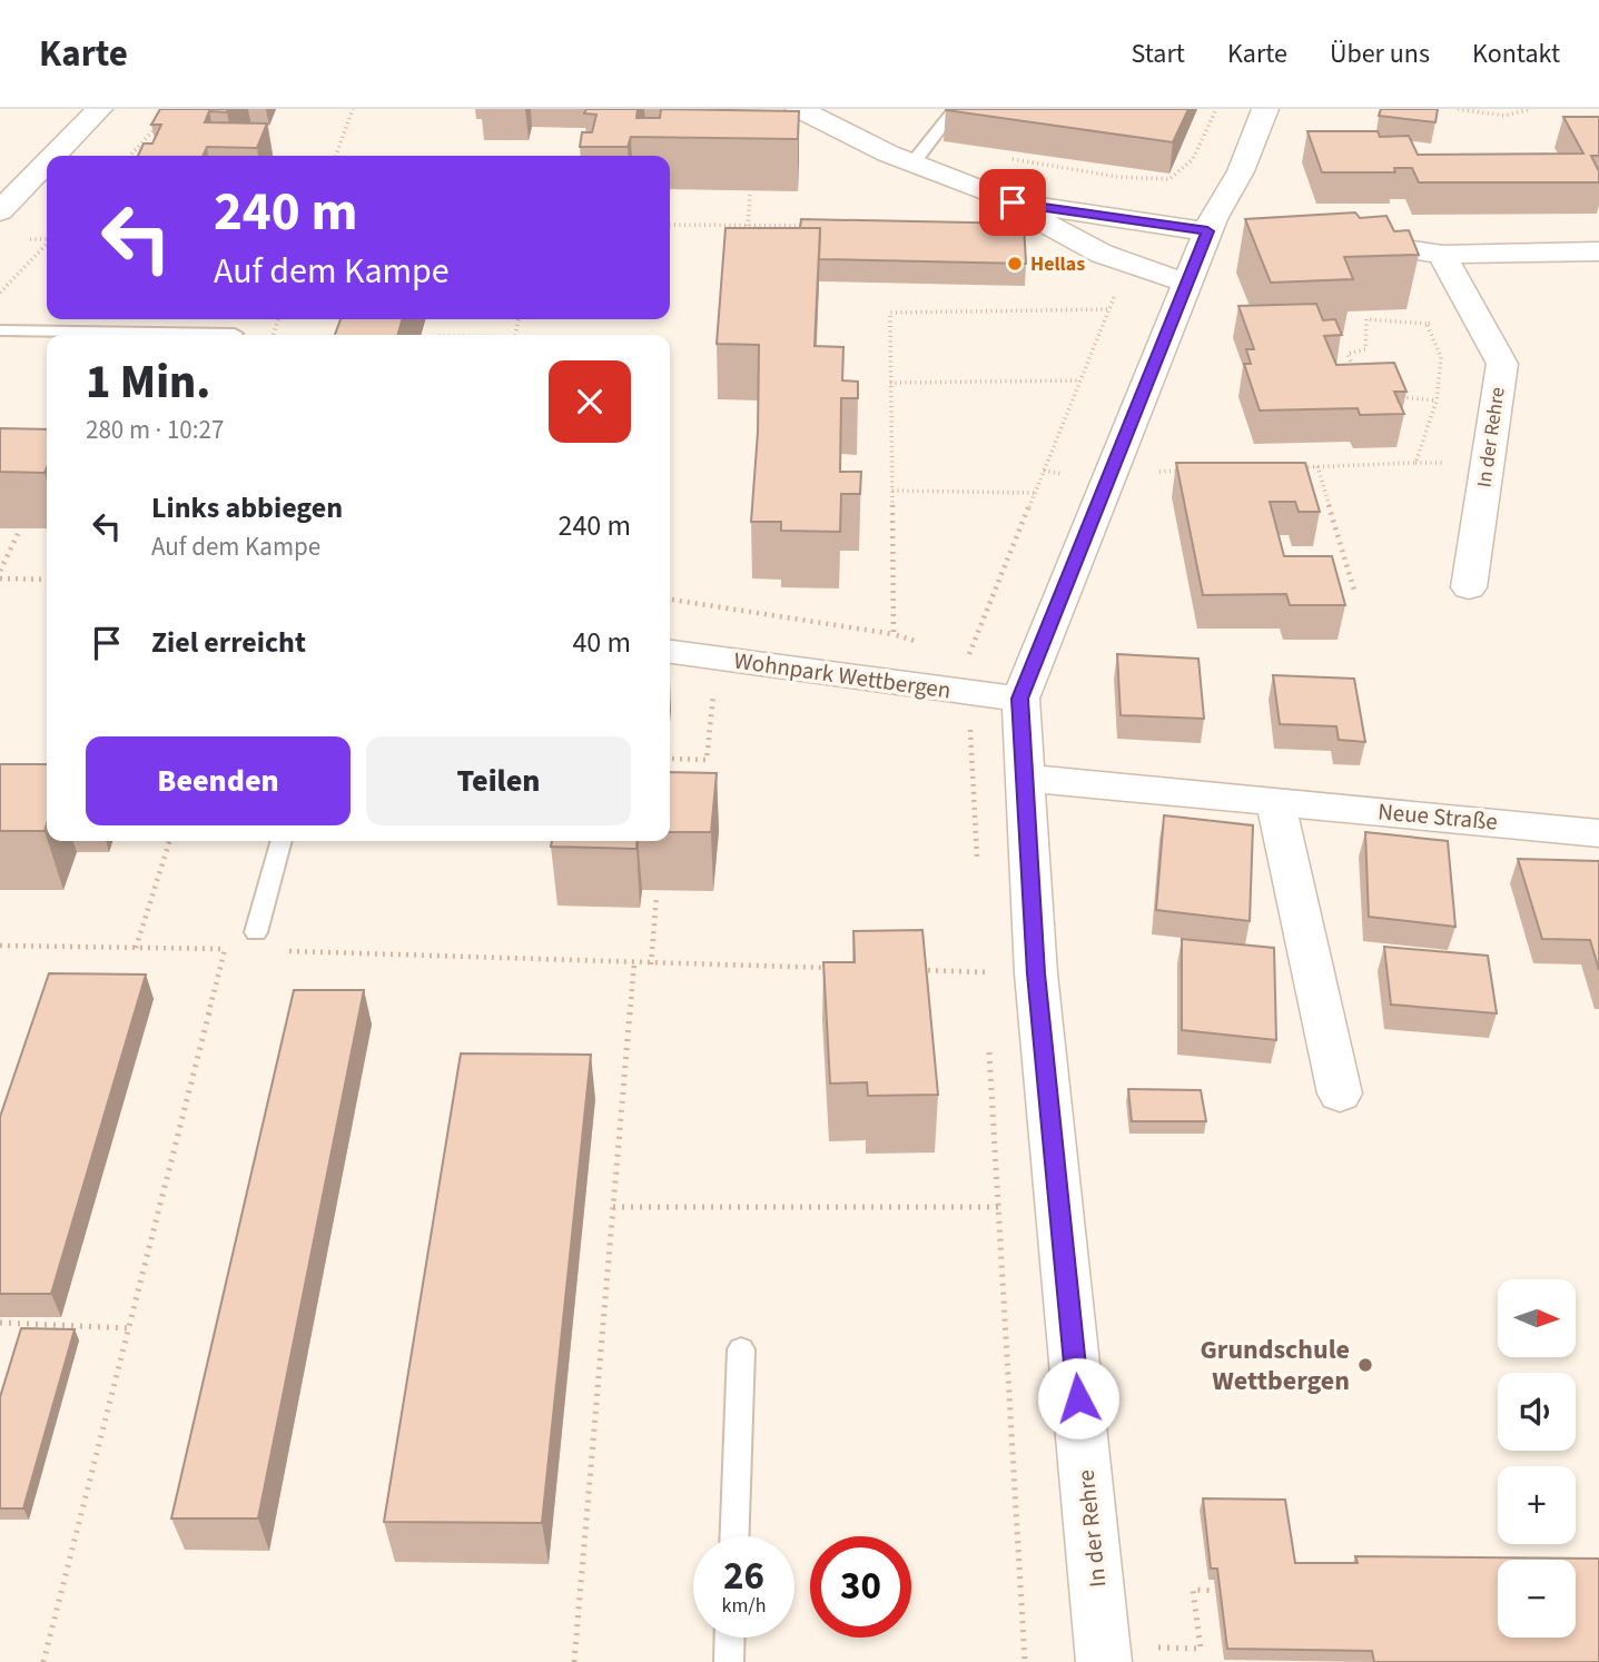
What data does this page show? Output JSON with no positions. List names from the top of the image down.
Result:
{
  "streets": {
    "street": ["In der Rehre", "Wohnpark Wettbergen", "Neue Straße"]
  },
  "crossings": [
    ["In der Rehre", "Wohnpark Wettbergen"],
    ["In der Rehre", "Neue Straße"]
  ],
  "places": ["Hellas", "Grundschule Wettbergen"],
  "north": "right",
  "page": {
    "header": "Karte",
    "nav": [
      "Start",
      "Karte",
      "Über uns",
      "Kontakt"
    ],
    "turn": ["240 m", "Auf dem Kampe"],
    "heading": ["1 Min.", "280 m · 10:27"],
    "list": [
      {
        "name": "Links abbiegen",
        "note": "Auf dem Kampe",
        "value": "240 m"
      },
      {
        "name": "Ziel erreicht",
        "value": "40 m"
      }
    ],
    "buttons": ["Beenden", "Teilen"],
    "map_buttons": ["+", "−"],
    "speed": "26 km/h",
    "limit": "30"
  }
}
